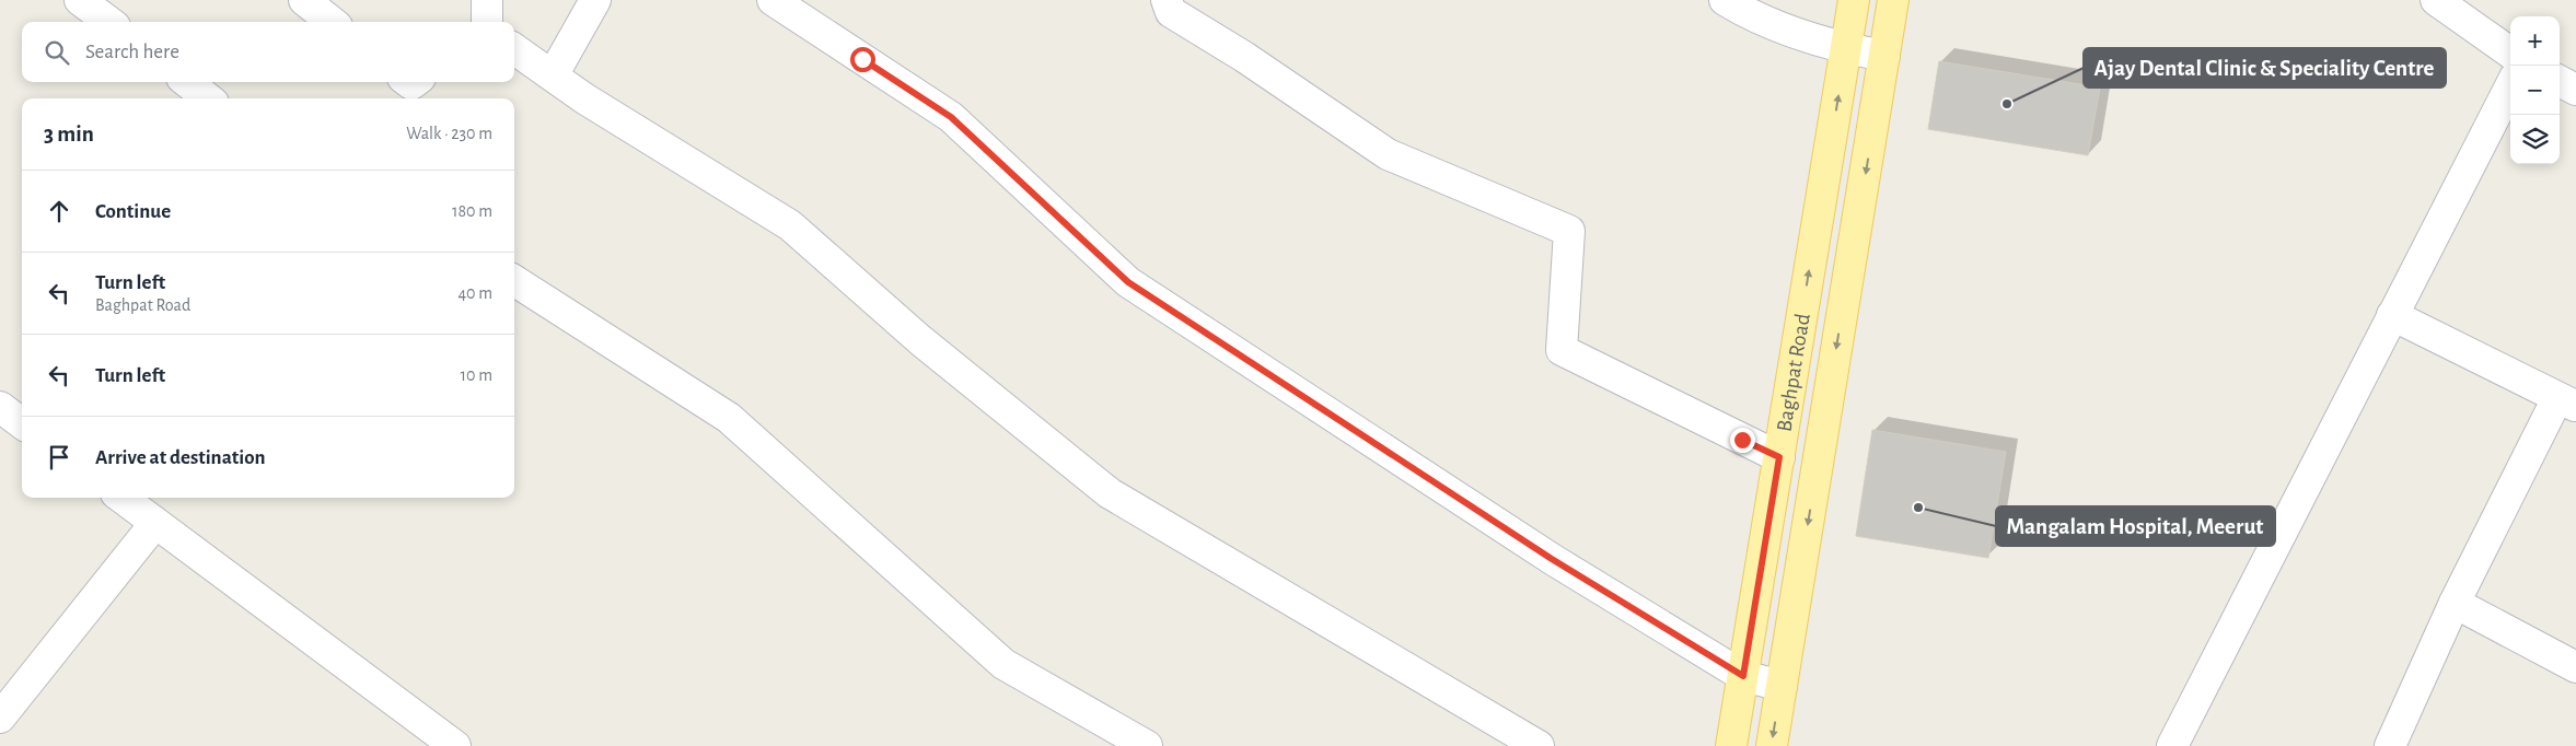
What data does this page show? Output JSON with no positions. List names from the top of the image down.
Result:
{
  "streets": {
    "main road": ["Baghpat Road"]
  },
  "places": ["Ajay Dental Clinic & Speciality Centre", "Mangalam Hospital, Meerut"],
  "page": {
    "map_buttons": ["+", "−"],
    "search": "Search here",
    "heading": ["3 min", "Walk · 230 m"],
    "list": [
      ["Continue", "180 m"],
      ["Turn left", "Baghpat Road", "40 m"],
      ["Turn left", "10 m"],
      "Arrive at destination"
    ]
  }
}
